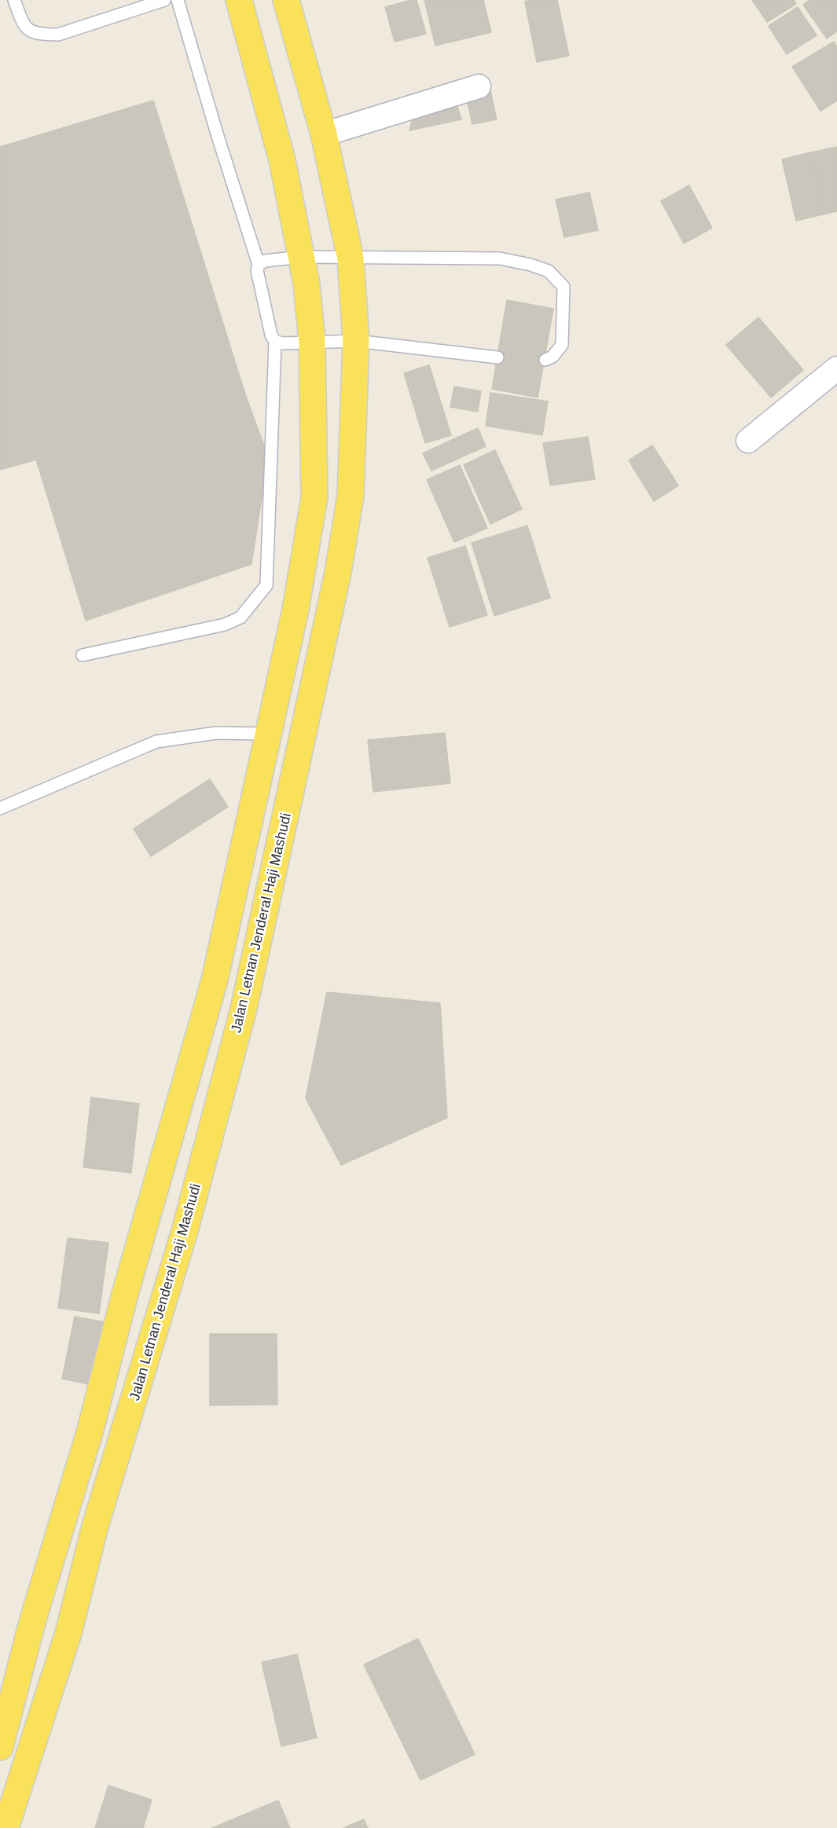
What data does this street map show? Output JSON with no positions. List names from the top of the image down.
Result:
{
  "streets": {
    "main road": ["Jalan Letnan Jenderal Haji Mashudi"]
  }
}
